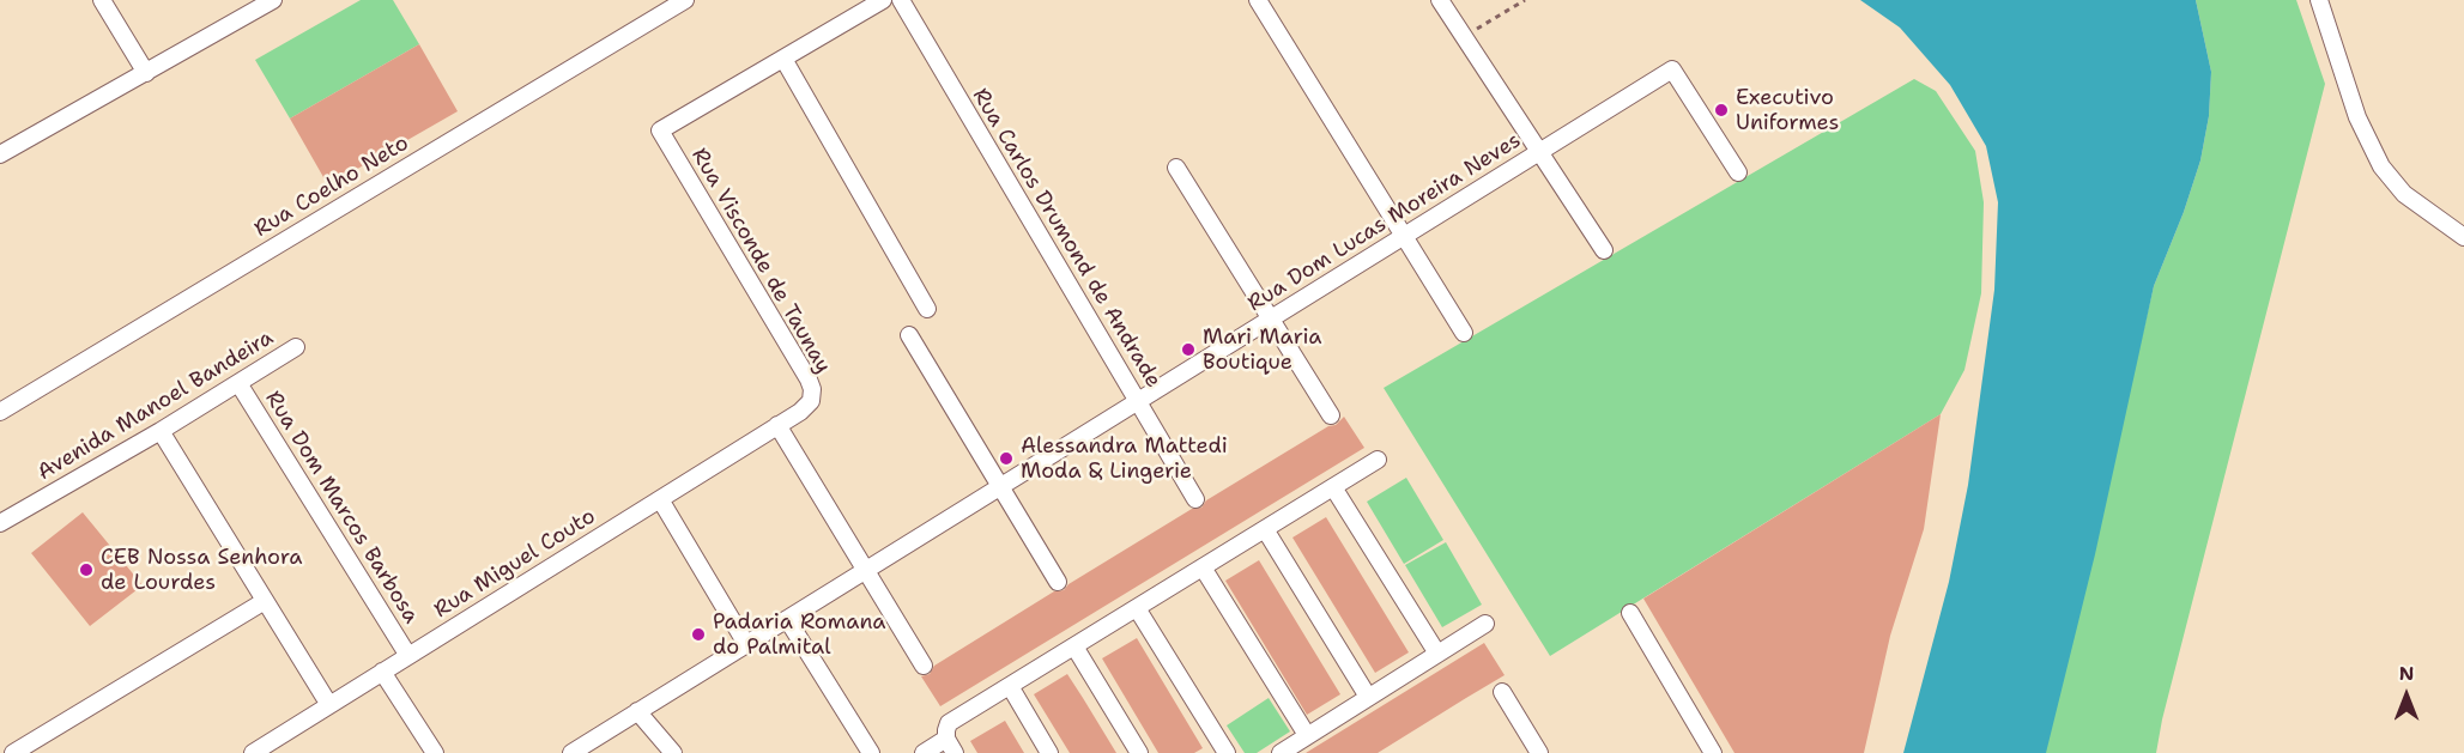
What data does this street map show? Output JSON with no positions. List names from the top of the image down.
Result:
{
  "streets": {
    "street": [
      "Rua Coelho Neto",
      "Rua Dom Lucas Moreira Neves",
      "Rua Carlos Drumond de Andrade",
      "Rua Visconde de Taunay",
      "Avenida Manoel Bandeira",
      "Rua Dom Marcos Barbosa",
      "Rua Miguel Couto"
    ]
  },
  "crossings": [
    ["Rua Dom Lucas Moreira Neves", "Rua Carlos Drumond de Andrade"],
    ["Rua Visconde de Taunay", "Rua Miguel Couto"],
    ["Avenida Manoel Bandeira", "Rua Dom Marcos Barbosa"],
    ["Rua Dom Marcos Barbosa", "Rua Miguel Couto"]
  ],
  "places": [
    "Executivo Uniformes",
    "Mari Maria Boutique",
    "Alessandra Mattedi Moda & Lingerie",
    "CEB Nossa Senhora de Lourdes",
    "Padaria Romana do Palmital"
  ],
  "north": "top"
}
